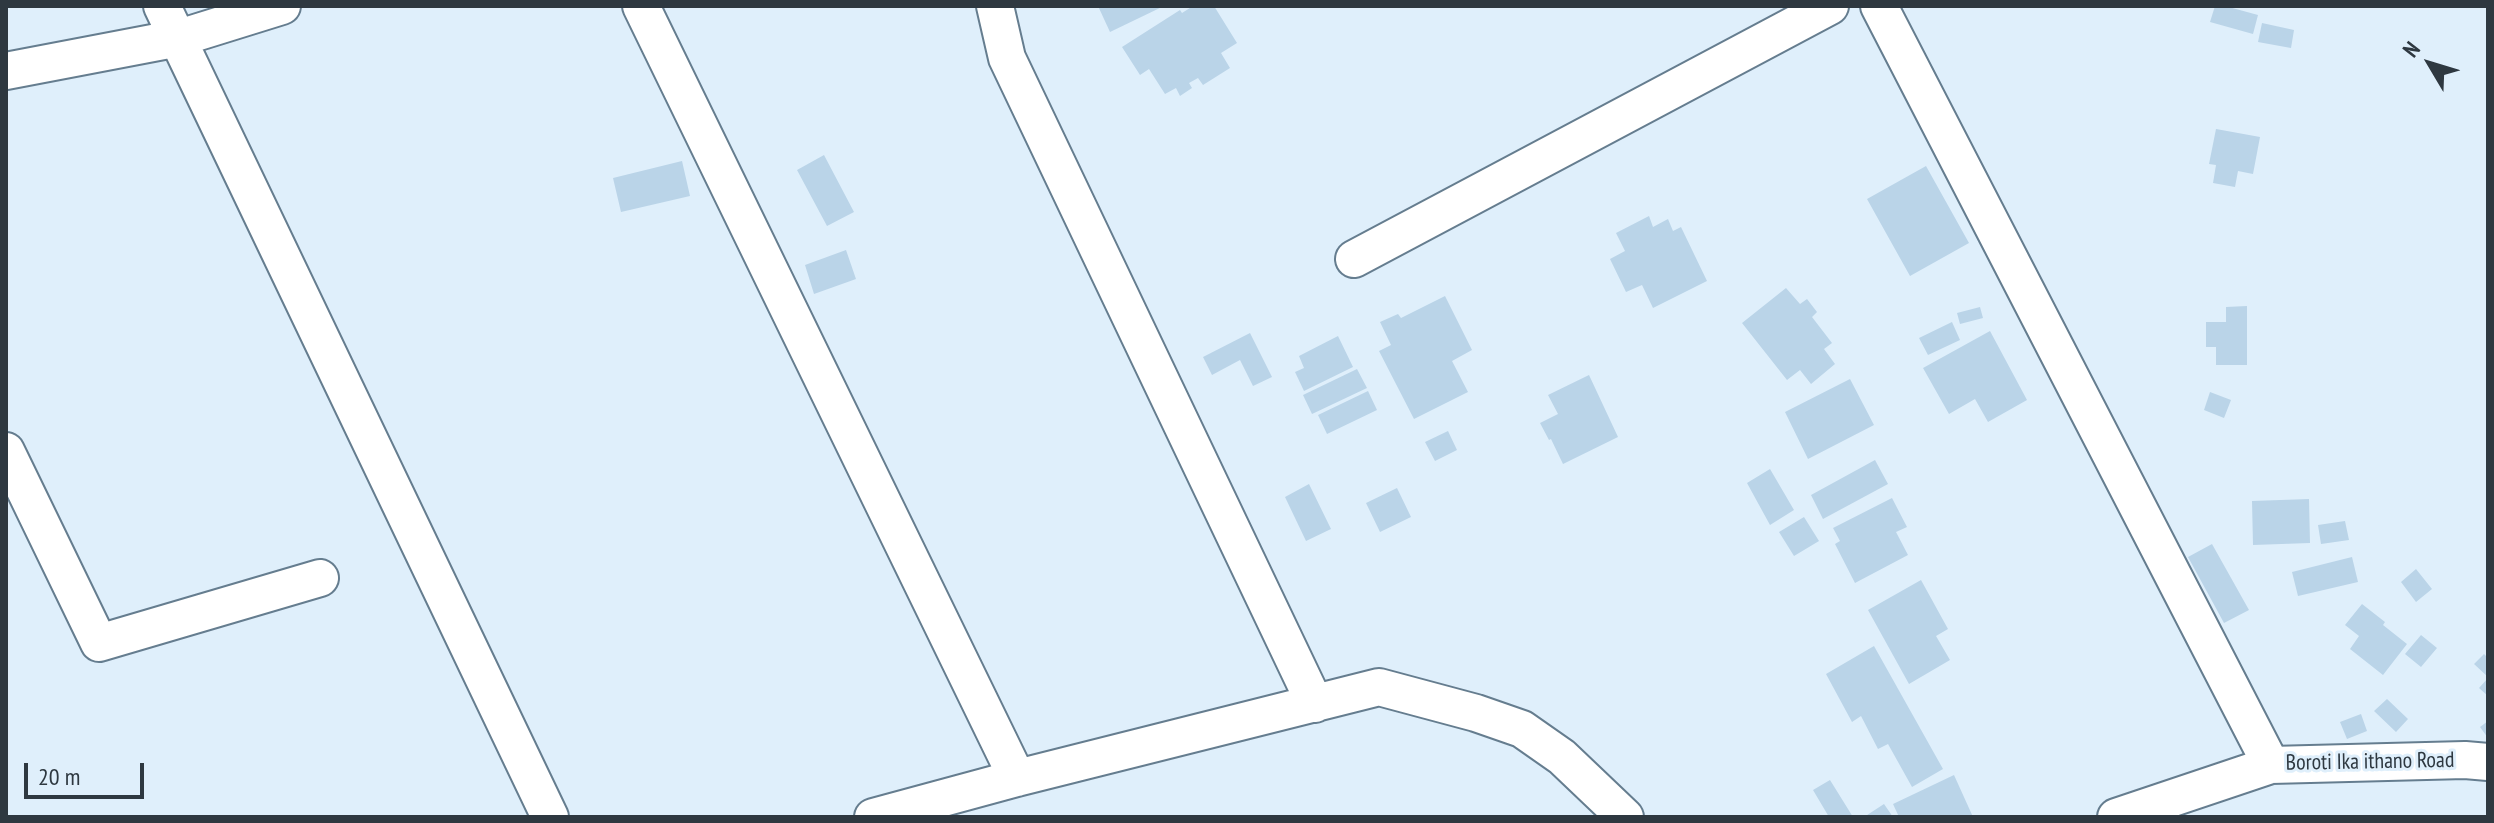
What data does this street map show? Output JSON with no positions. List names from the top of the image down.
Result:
{
  "streets": {
    "street": ["Boroti Ika ithano Road"]
  },
  "scale_bar": "20 m",
  "north": "top left"
}
